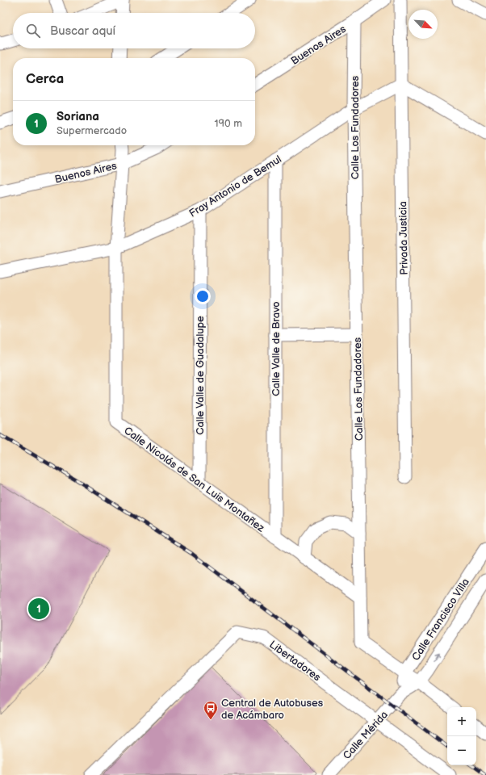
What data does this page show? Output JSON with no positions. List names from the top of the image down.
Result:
{
  "streets": {
    "street": [
      "Buenos Aires",
      "Calle Los Fundadores",
      "Fray Antonio de Bemul",
      "Privada Justicia",
      "Calle Valle de Bravo",
      "Calle Valle de Guadalupe",
      "Calle Nicolás de San Luis Montañez",
      "Calle Francisco Villa",
      "Libertadores",
      "Calle Mérida"
    ]
  },
  "crossings": [
    ["Buenos Aires", "Calle Los Fundadores"],
    ["Buenos Aires", "Calle Nicolás de San Luis Montañez"],
    ["Calle Los Fundadores", "Fray Antonio de Bemul"],
    ["Calle Los Fundadores", "Calle Nicolás de San Luis Montañez"],
    ["Calle Los Fundadores", "Calle Francisco Villa"],
    ["Calle Los Fundadores", "Calle Mérida"],
    ["Fray Antonio de Bemul", "Privada Justicia"],
    ["Fray Antonio de Bemul", "Calle Valle de Bravo"],
    ["Fray Antonio de Bemul", "Calle Valle de Guadalupe"],
    ["Fray Antonio de Bemul", "Calle Nicolás de San Luis Montañez"],
    ["Calle Valle de Bravo", "Calle Nicolás de San Luis Montañez"],
    ["Calle Valle de Guadalupe", "Calle Nicolás de San Luis Montañez"],
    ["Calle Francisco Villa", "Calle Mérida"],
    ["Libertadores", "Calle Mérida"]
  ],
  "places": {
    "bus stop": ["Central de Autobuses de Acámbaro"]
  },
  "north": "bottom right",
  "page": {
    "search": "Buscar aquí",
    "heading": "Cerca",
    "list": [
      {
        "mark": "1",
        "name": "Soriana",
        "note": "Supermercado",
        "value": "190 m"
      }
    ],
    "pins": "1",
    "map_buttons": ["+", "−"]
  }
}
